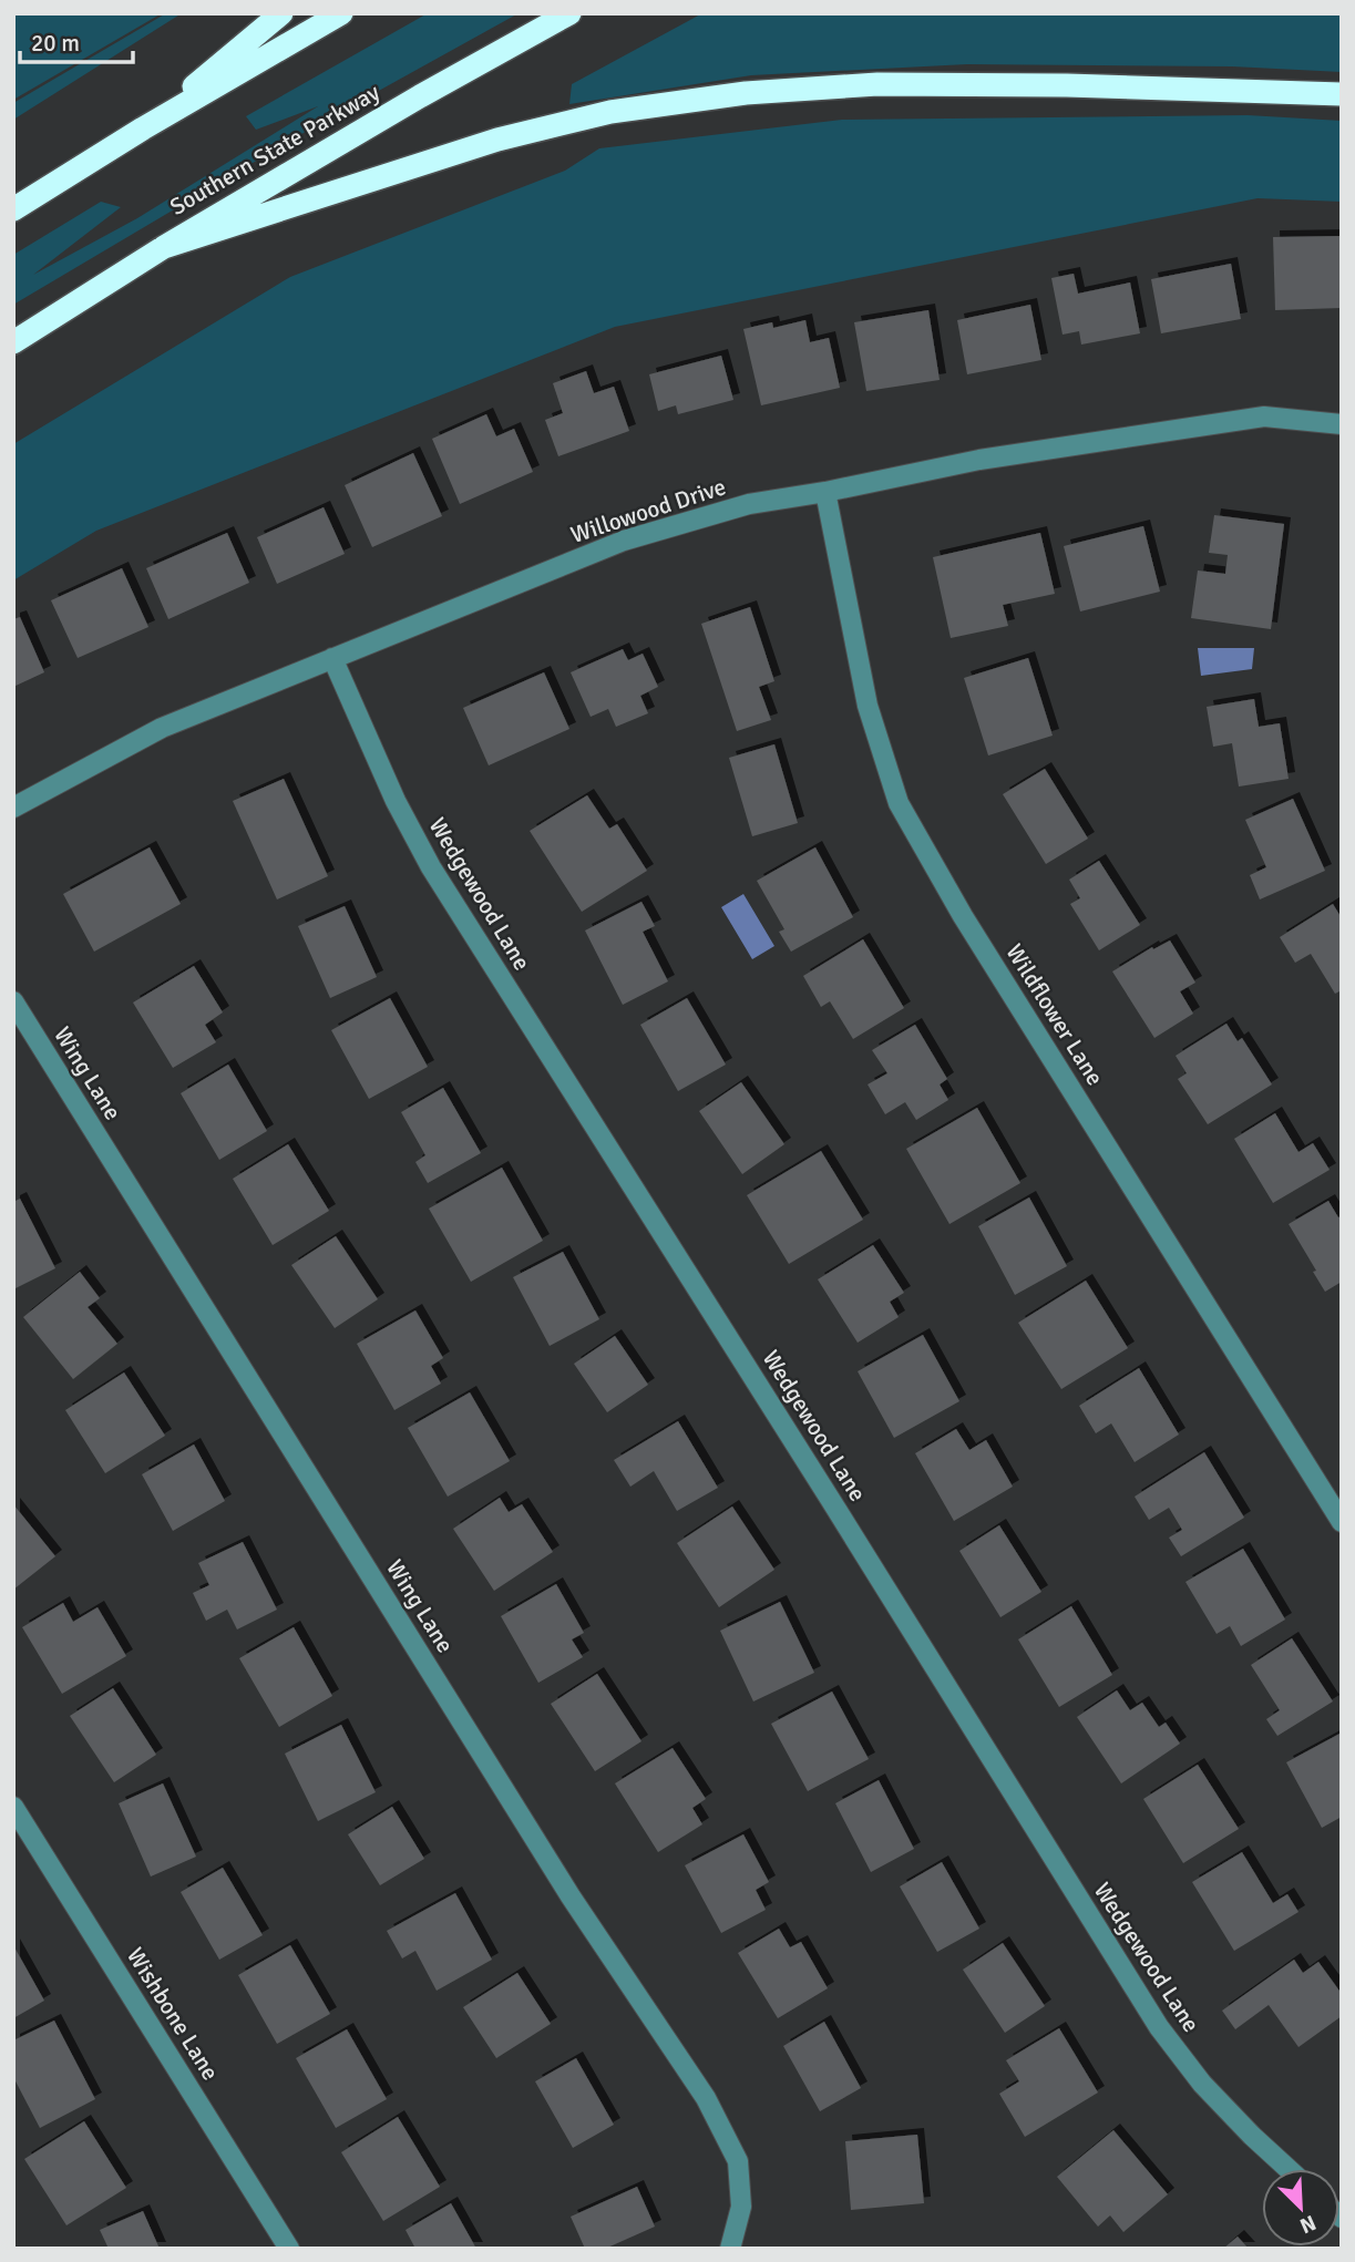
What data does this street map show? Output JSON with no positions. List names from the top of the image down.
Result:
{
  "streets": {
    "highway": ["Southern State Parkway"],
    "street": [
      "Willowood Drive",
      "Wedgewood Lane",
      "Wildflower Lane",
      "Wing Lane",
      "Wishbone Lane"
    ]
  },
  "crossings": [
    ["Willowood Drive", "Wedgewood Lane"],
    ["Willowood Drive", "Wildflower Lane"]
  ],
  "scale_bar": "20 m",
  "north": "bottom right"
}
